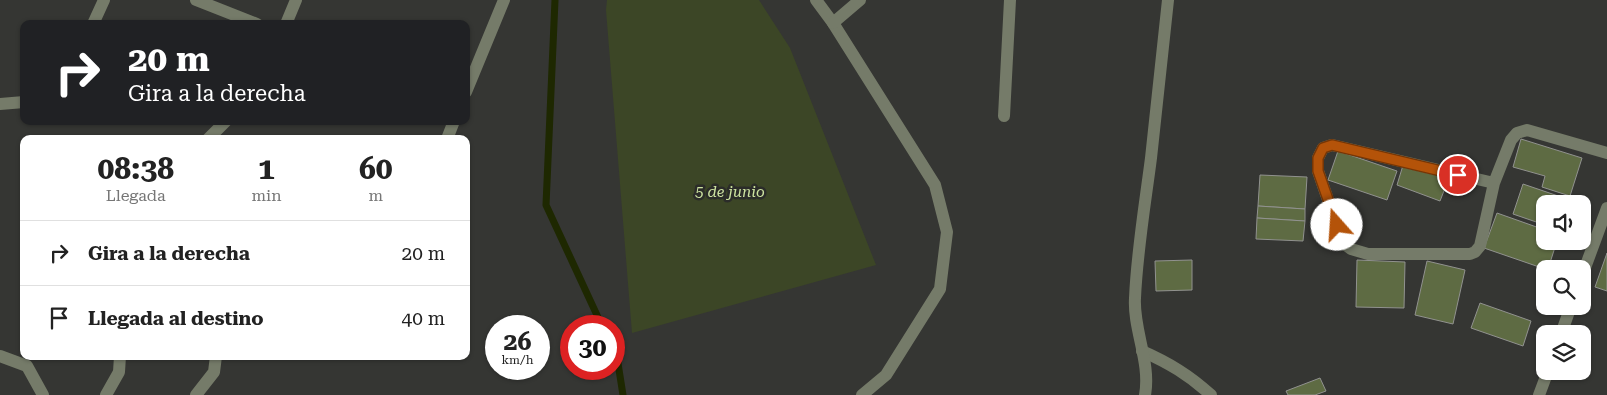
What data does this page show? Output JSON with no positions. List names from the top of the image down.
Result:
{
  "parks": ["5 de junio"],
  "page": {
    "turn": ["20 m", "Gira a la derecha"],
    "eta": [
      "08:38",
      "Llegada",
      "1",
      "min",
      "60",
      "m"
    ],
    "list": [
      {
        "name": "Gira a la derecha",
        "value": "20 m"
      },
      {
        "name": "Llegada al destino",
        "value": "40 m"
      }
    ],
    "speed": "26 km/h",
    "limit": "30"
  }
}
